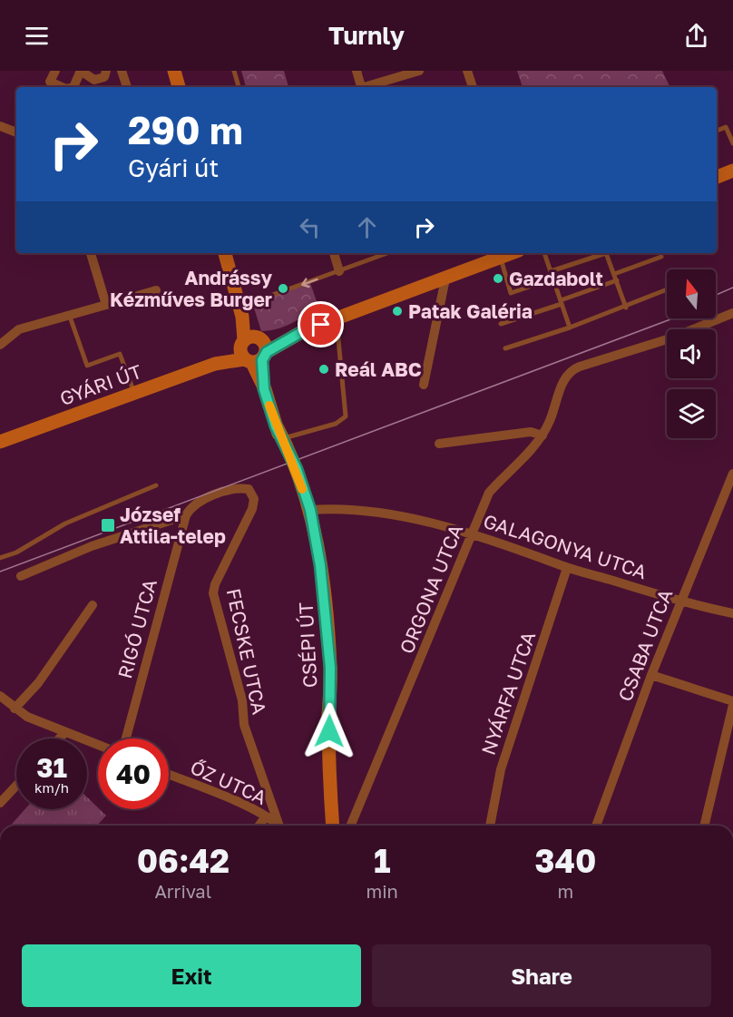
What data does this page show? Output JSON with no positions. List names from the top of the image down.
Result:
{
  "streets": {
    "street": [
      "GYÁRI ÚT",
      "GALAGONYA UTCA",
      "ORGONA UTCA",
      "RIGÓ UTCA",
      "CSÉPI ÚT",
      "CSABA UTCA",
      "FECSKE UTCA",
      "NYÁRFA UTCA",
      "ŐZ UTCA"
    ]
  },
  "crossings": [
    ["GYÁRI ÚT", "CSÉPI ÚT"],
    ["GALAGONYA UTCA", "ORGONA UTCA"],
    ["GALAGONYA UTCA", "CSÉPI ÚT"],
    ["GALAGONYA UTCA", "CSABA UTCA"],
    ["GALAGONYA UTCA", "NYÁRFA UTCA"],
    ["RIGÓ UTCA", "FECSKE UTCA"]
  ],
  "places": {
    "other": [
      "Gazdabolt",
      "Andrássy Kézműves Burger",
      "Patak Galéria",
      "Reál ABC"
    ],
    "transit": ["József Attila-telep"]
  },
  "north": "top",
  "page": {
    "header": "Turnly",
    "turn": ["290 m", "Gyári út"],
    "speed": "31 km/h",
    "limit": "40",
    "eta": [
      "06:42",
      "Arrival",
      "1",
      "min",
      "340",
      "m"
    ],
    "buttons": ["Exit", "Share"]
  }
}
